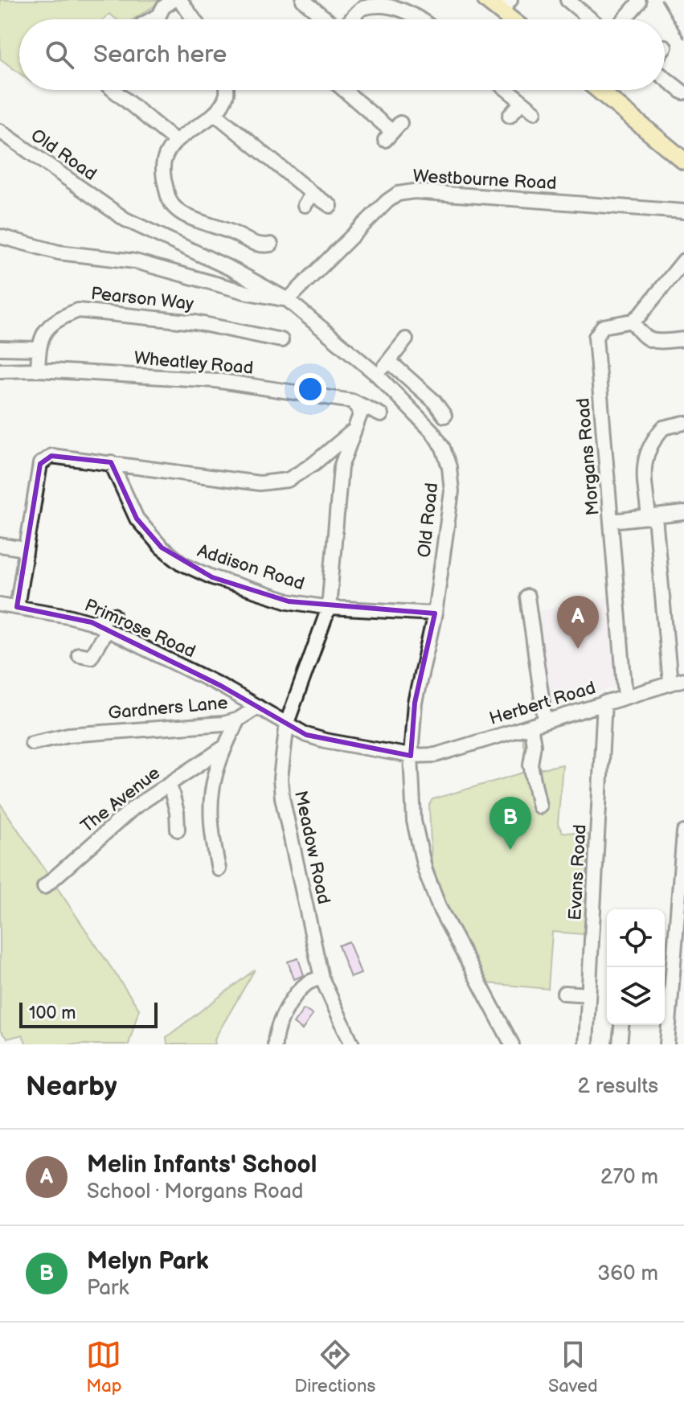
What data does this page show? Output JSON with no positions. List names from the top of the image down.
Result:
{
  "streets": {
    "street": [
      "Old Road",
      "Westbourne Road",
      "Pearson Way",
      "Wheatley Road",
      "Morgans Road",
      "Addison Road",
      "Primrose Road",
      "Herbert Road",
      "Gardners Lane",
      "The Avenue",
      "Meadow Road",
      "Evans Road"
    ]
  },
  "crossings": [
    ["Old Road", "Westbourne Road"],
    ["Old Road", "Addison Road"],
    ["Old Road", "Herbert Road"],
    ["Wheatley Road", "Meadow Road"],
    ["Morgans Road", "Herbert Road"],
    ["Addison Road", "Meadow Road"],
    ["Primrose Road", "Gardners Lane"],
    ["Herbert Road", "Evans Road"]
  ],
  "scale_bar": "100 m",
  "page": {
    "search": "Search here",
    "pins": ["A", "B"],
    "scale": "100 m",
    "heading": ["Nearby", "2 results"],
    "list": [
      {
        "mark": "A",
        "name": "Melin Infants' School",
        "note": "School · Morgans Road",
        "value": "270 m"
      },
      {
        "mark": "B",
        "name": "Melyn Park",
        "note": "Park",
        "value": "360 m"
      }
    ],
    "nav": ["Map", "Directions", "Saved"]
  }
}
